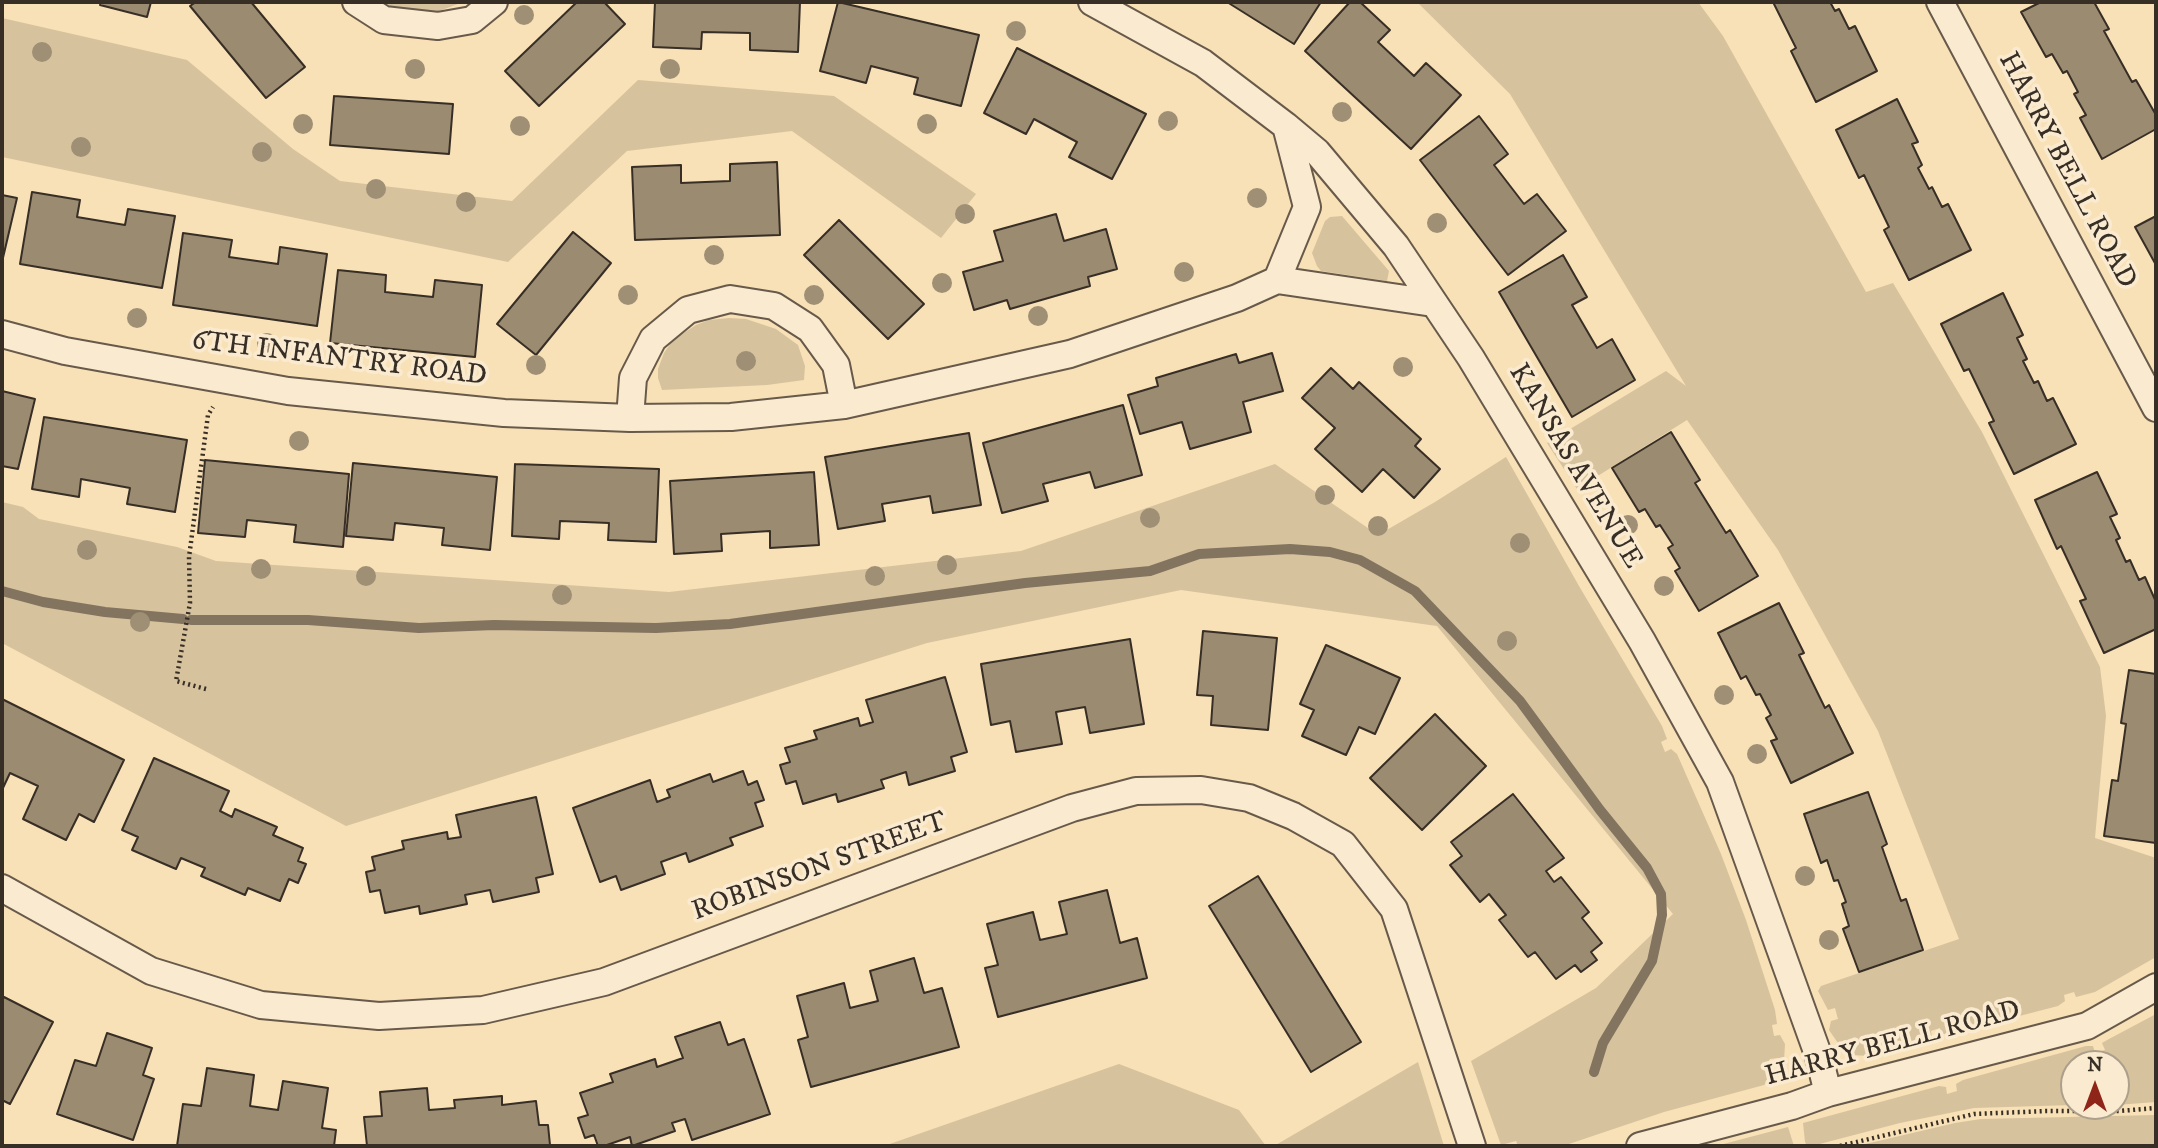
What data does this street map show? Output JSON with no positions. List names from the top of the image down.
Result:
{
  "streets": {
    "street": [
      "HARRY BELL ROAD",
      "6TH INFANTRY ROAD",
      "KANSAS AVENUE",
      "ROBINSON STREET"
    ]
  },
  "crossings": [
    ["HARRY BELL ROAD", "KANSAS AVENUE"]
  ],
  "north": "top"
}
